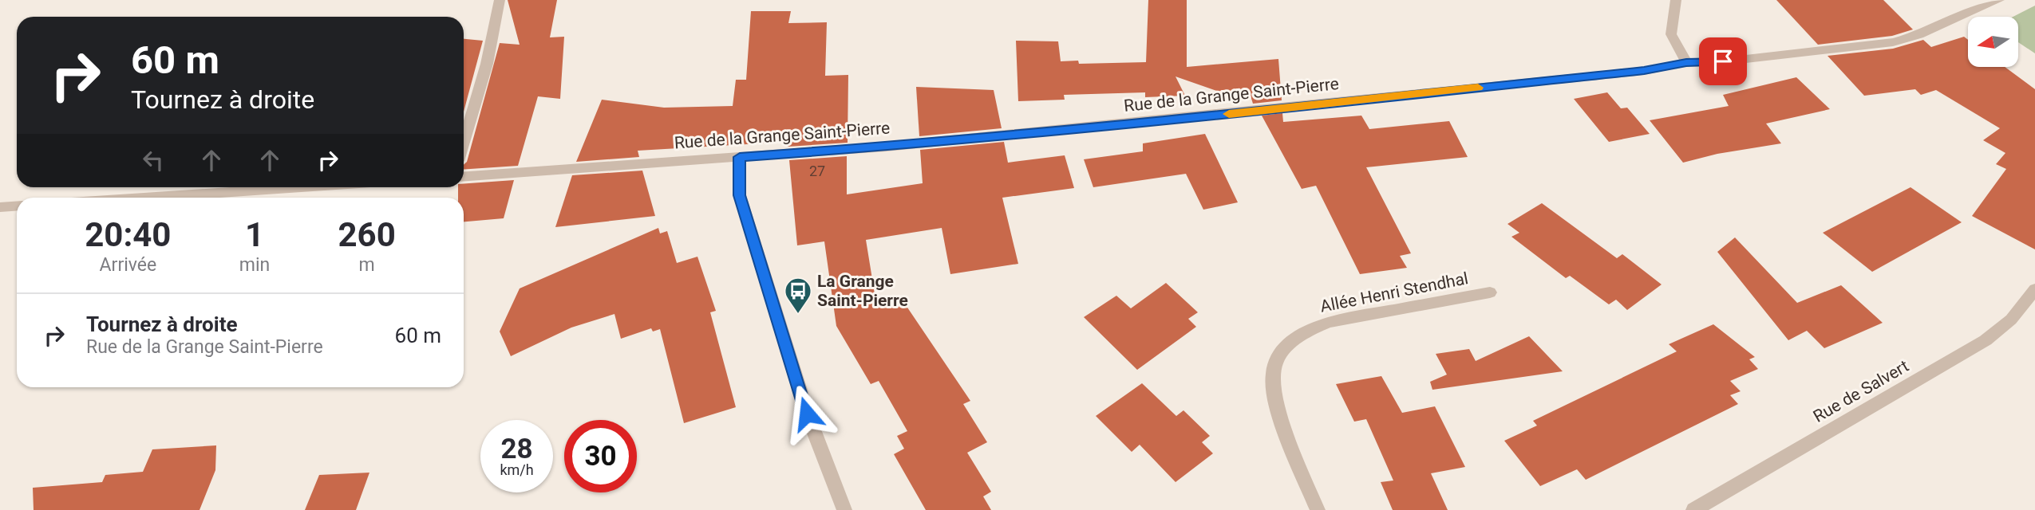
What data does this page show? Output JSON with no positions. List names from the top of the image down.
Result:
{
  "streets": {
    "street": ["Rue de la Grange Saint-Pierre", "Allée Henri Stendhal", "Rue de Salvert"]
  },
  "places": {
    "bus stop": ["La Grange Saint-Pierre"]
  },
  "house_numbers": ["27"],
  "north": "left",
  "page": {
    "turn": ["60 m", "Tournez à droite"],
    "eta": [
      "20:40",
      "Arrivée",
      "1",
      "min",
      "260",
      "m"
    ],
    "list": [
      {
        "name": "Tournez à droite",
        "note": "Rue de la Grange Saint-Pierre",
        "value": "60 m"
      }
    ],
    "speed": "28 km/h",
    "limit": "30"
  }
}
